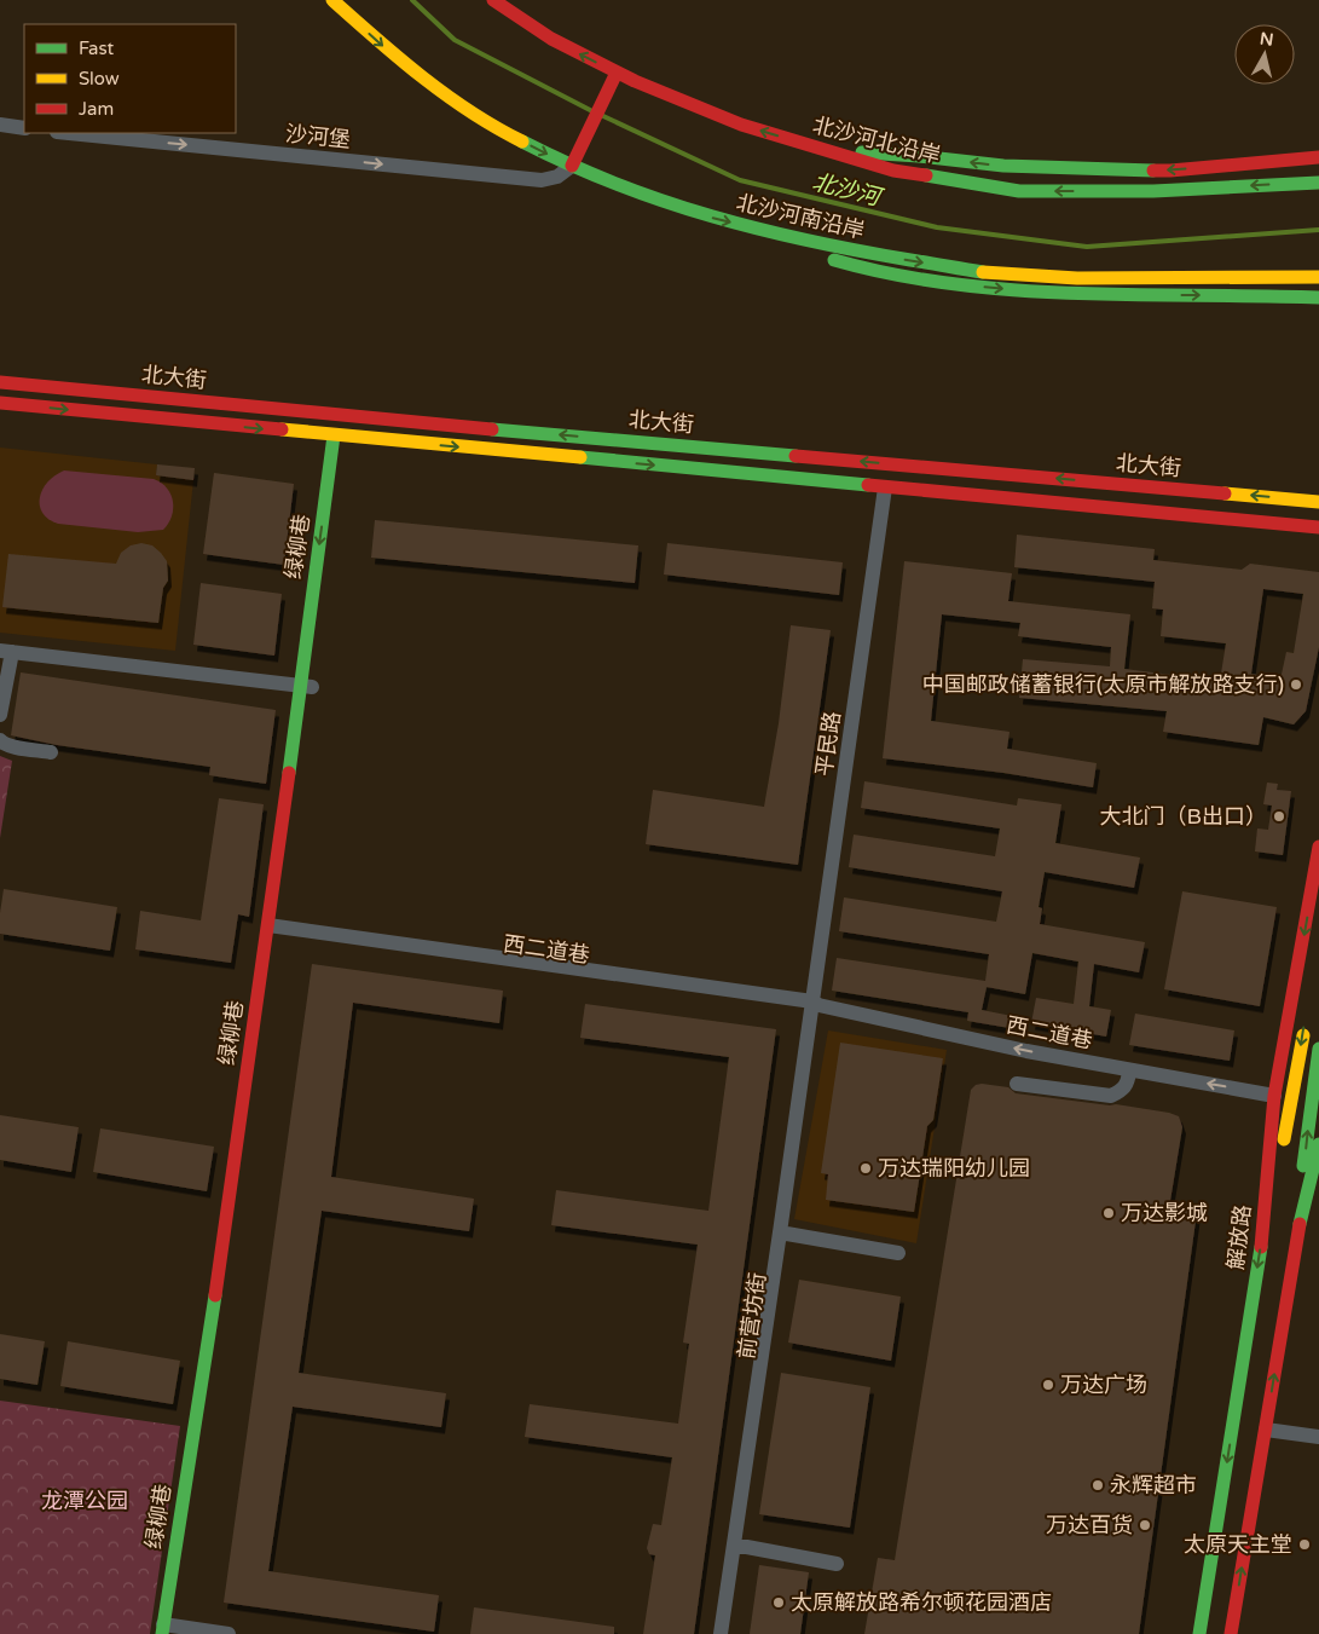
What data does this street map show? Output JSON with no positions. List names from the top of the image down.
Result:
{
  "streets": {
    "main road": [
      "北沙河北沿岸",
      "北沙河南沿岸",
      "北大街",
      "绿柳巷",
      "解放路"
    ],
    "street": [
      "沙河堡",
      "平民路",
      "西二道巷",
      "前营坊街"
    ]
  },
  "crossings": [
    ["沙河堡", "北沙河南沿岸"],
    ["绿柳巷", "西二道巷"],
    ["平民路", "西二道巷"],
    ["平民路", "前营坊街"],
    ["西二道巷", "解放路"],
    ["西二道巷", "前营坊街"]
  ],
  "one_way": ["沙河堡", "西二道巷"],
  "water": ["北沙河"],
  "parks": ["龙潭公园"],
  "places": [
    "中国邮政储蓄银行(太原市解放路支行)",
    "大北门（B出口）",
    "万达瑞阳幼儿园",
    "万达影城",
    "万达广场",
    "永辉超市",
    "万达百货",
    "太原天主堂",
    "太原解放路希尔顿花园酒店"
  ],
  "legend": ["Fast", "Slow", "Jam"],
  "north": "top"
}
